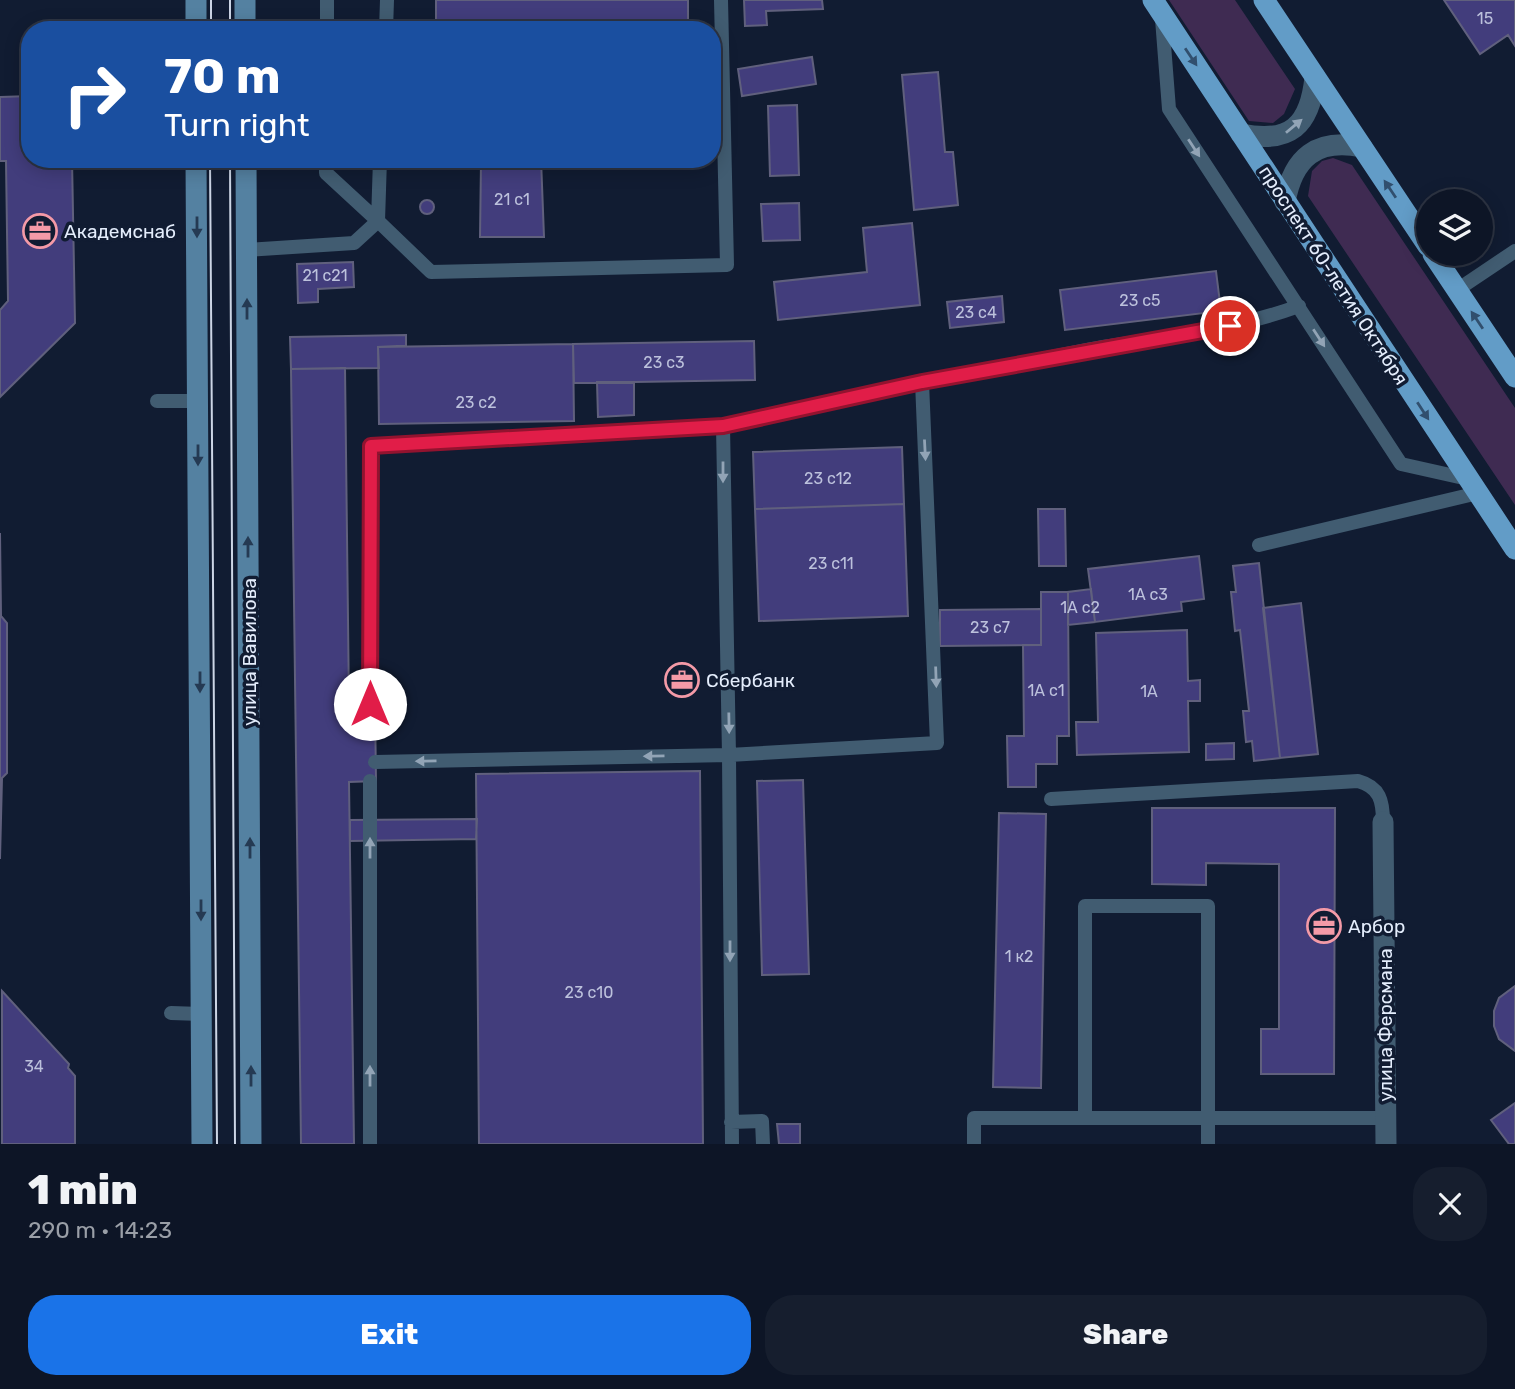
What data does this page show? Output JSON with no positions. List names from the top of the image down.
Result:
{
  "streets": {
    "main road": ["проспект 60-летия Октября", "улица Вавилова"],
    "street": ["улица Ферсмана"]
  },
  "places": {
    "office": ["Академснаб", "Сбербанк", "Арбор"]
  },
  "house_numbers": [
    "15",
    "21 с1",
    "21 с21",
    "23 с5",
    "23 с4",
    "23 с3",
    "23 с2",
    "23 с12",
    "23 с11",
    "1А с3",
    "1А с2",
    "23 с7",
    "1А с1",
    "1А",
    "1 к2",
    "23 с10",
    "34"
  ],
  "page": {
    "turn": ["70 m", "Turn right"],
    "heading": ["1 min", "290 m · 14:23"],
    "buttons": ["Exit", "Share"]
  }
}
